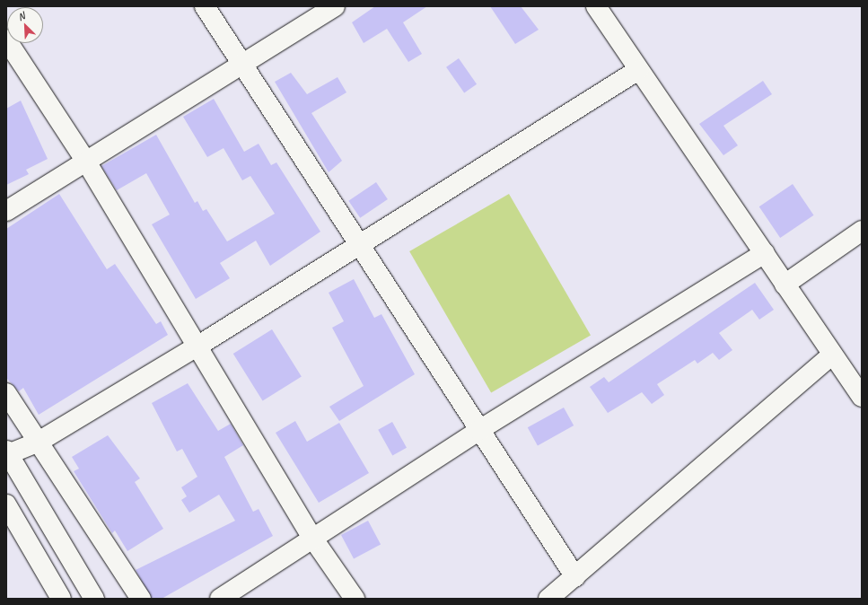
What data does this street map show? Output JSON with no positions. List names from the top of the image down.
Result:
{
  "north": "top left"
}
